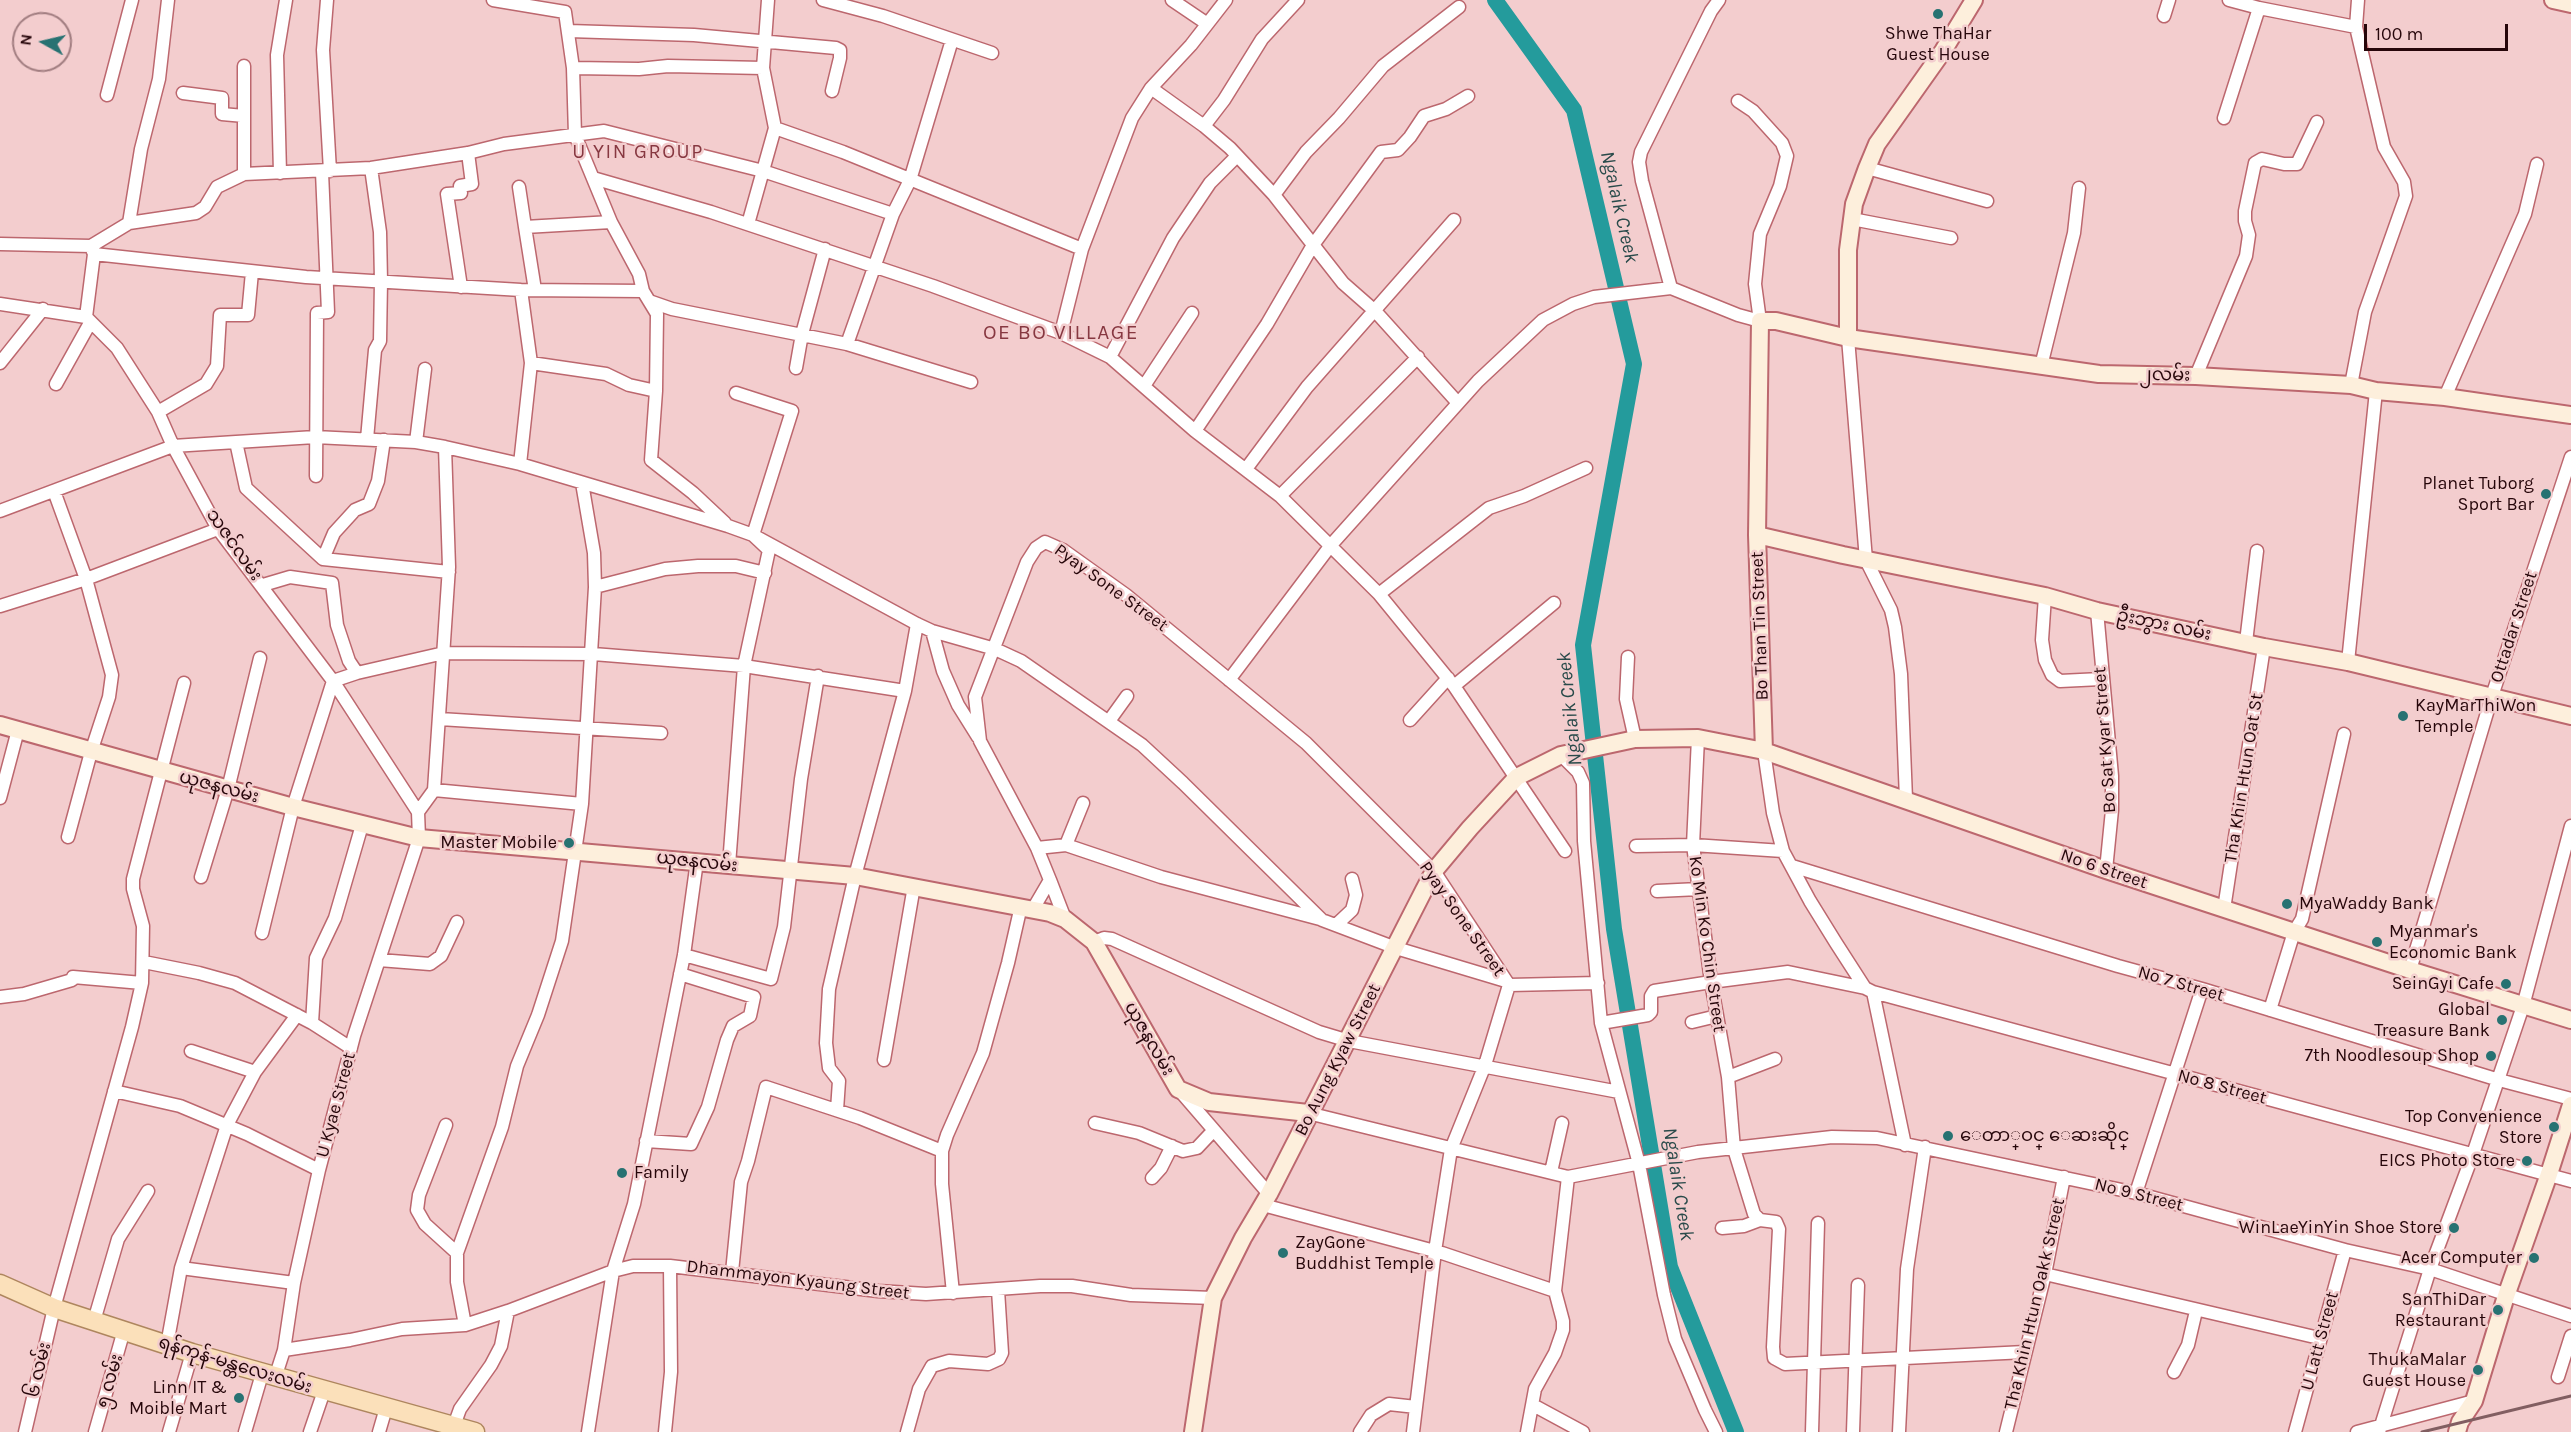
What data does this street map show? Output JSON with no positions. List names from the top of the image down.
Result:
{
  "streets": {
    "main road": ["ရန်ကုန်-မန္တလေးလမ်း"],
    "street": [
      "၂လမ်း",
      "သဇင်လမ်း",
      "Pyay Sone Street",
      "ဦးဘွား လမ်း",
      "Bo Than Tin Street",
      "Ottadar Street",
      "Bo Sat Kyar Street",
      "Tha Khin Htun Oat St",
      "ယုဇနလမ်း",
      "No 6 Street",
      "Ko Min Ko Chin Street",
      "No 7 Street",
      "Bo Aung Kyaw Street",
      "No 8 Street",
      "U Kyae Street",
      "No 9 Street",
      "Dhammayon Kyaung Street",
      "Tha Khin Htun Oakk Street",
      "U Latt Street",
      "၆ လမ်း",
      "၅ လမ်း"
    ]
  },
  "crossings": [
    ["၂လမ်း", "Bo Than Tin Street"],
    ["Pyay Sone Street", "Bo Aung Kyaw Street"],
    ["ဦးဘွား လမ်း", "Bo Than Tin Street"],
    ["ဦးဘွား လမ်း", "Ottadar Street"],
    ["ဦးဘွား လမ်း", "Bo Sat Kyar Street"],
    ["ဦးဘွား လမ်း", "Tha Khin Htun Oat St"],
    ["Bo Than Tin Street", "No 6 Street"],
    ["Bo Than Tin Street", "No 7 Street"],
    ["Bo Than Tin Street", "No 8 Street"],
    ["Bo Than Tin Street", "No 9 Street"],
    ["Ottadar Street", "No 6 Street"],
    ["Bo Sat Kyar Street", "No 6 Street"],
    ["Tha Khin Htun Oat St", "No 6 Street"],
    ["ယုဇနလမ်း", "Bo Aung Kyaw Street"],
    ["ယုဇနလမ်း", "U Kyae Street"],
    ["ယုဇနလမ်း", "၆ လမ်း"],
    ["No 6 Street", "Ko Min Ko Chin Street"],
    ["No 6 Street", "Bo Aung Kyaw Street"],
    ["Ko Min Ko Chin Street", "No 8 Street"],
    ["Ko Min Ko Chin Street", "No 9 Street"],
    ["Bo Aung Kyaw Street", "Dhammayon Kyaung Street"],
    ["U Kyae Street", "Dhammayon Kyaung Street"],
    ["U Kyae Street", "ရန်ကုန်-မန္တလေးလမ်း"],
    ["No 9 Street", "Tha Khin Htun Oakk Street"],
    ["No 9 Street", "U Latt Street"],
    ["ရန်ကုန်-မန္တလေးလမ်း", "၆ လမ်း"],
    ["ရန်ကုန်-မန္တလေးလမ်း", "၅ လမ်း"]
  ],
  "districts": ["U YIN GROUP", "OE BO VILLAGE"],
  "water": ["Ngalaik Creek"],
  "places": [
    "Shwe ThaHar Guest House",
    "Planet Tuborg Sport Bar",
    "KayMarThiWon Temple",
    "Master Mobile",
    "MyaWaddy Bank",
    "Myanmar's Economic Bank",
    "SeinGyi Cafe",
    "Global Treasure Bank",
    "7th Noodlesoup Shop",
    "Top Convenience Store",
    "ေတာ္ဝင္ ေဆးဆိုင္",
    "EICS Photo Store",
    "Family",
    "WinLaeYinYin Shoe Store",
    "ZayGone Buddhist Temple",
    "Acer Computer",
    "SanThiDar Restaurant",
    "ThukaMalar Guest House",
    "Linn IT & Moible Mart"
  ],
  "scale_bar": "100 m",
  "north": "left"
}
